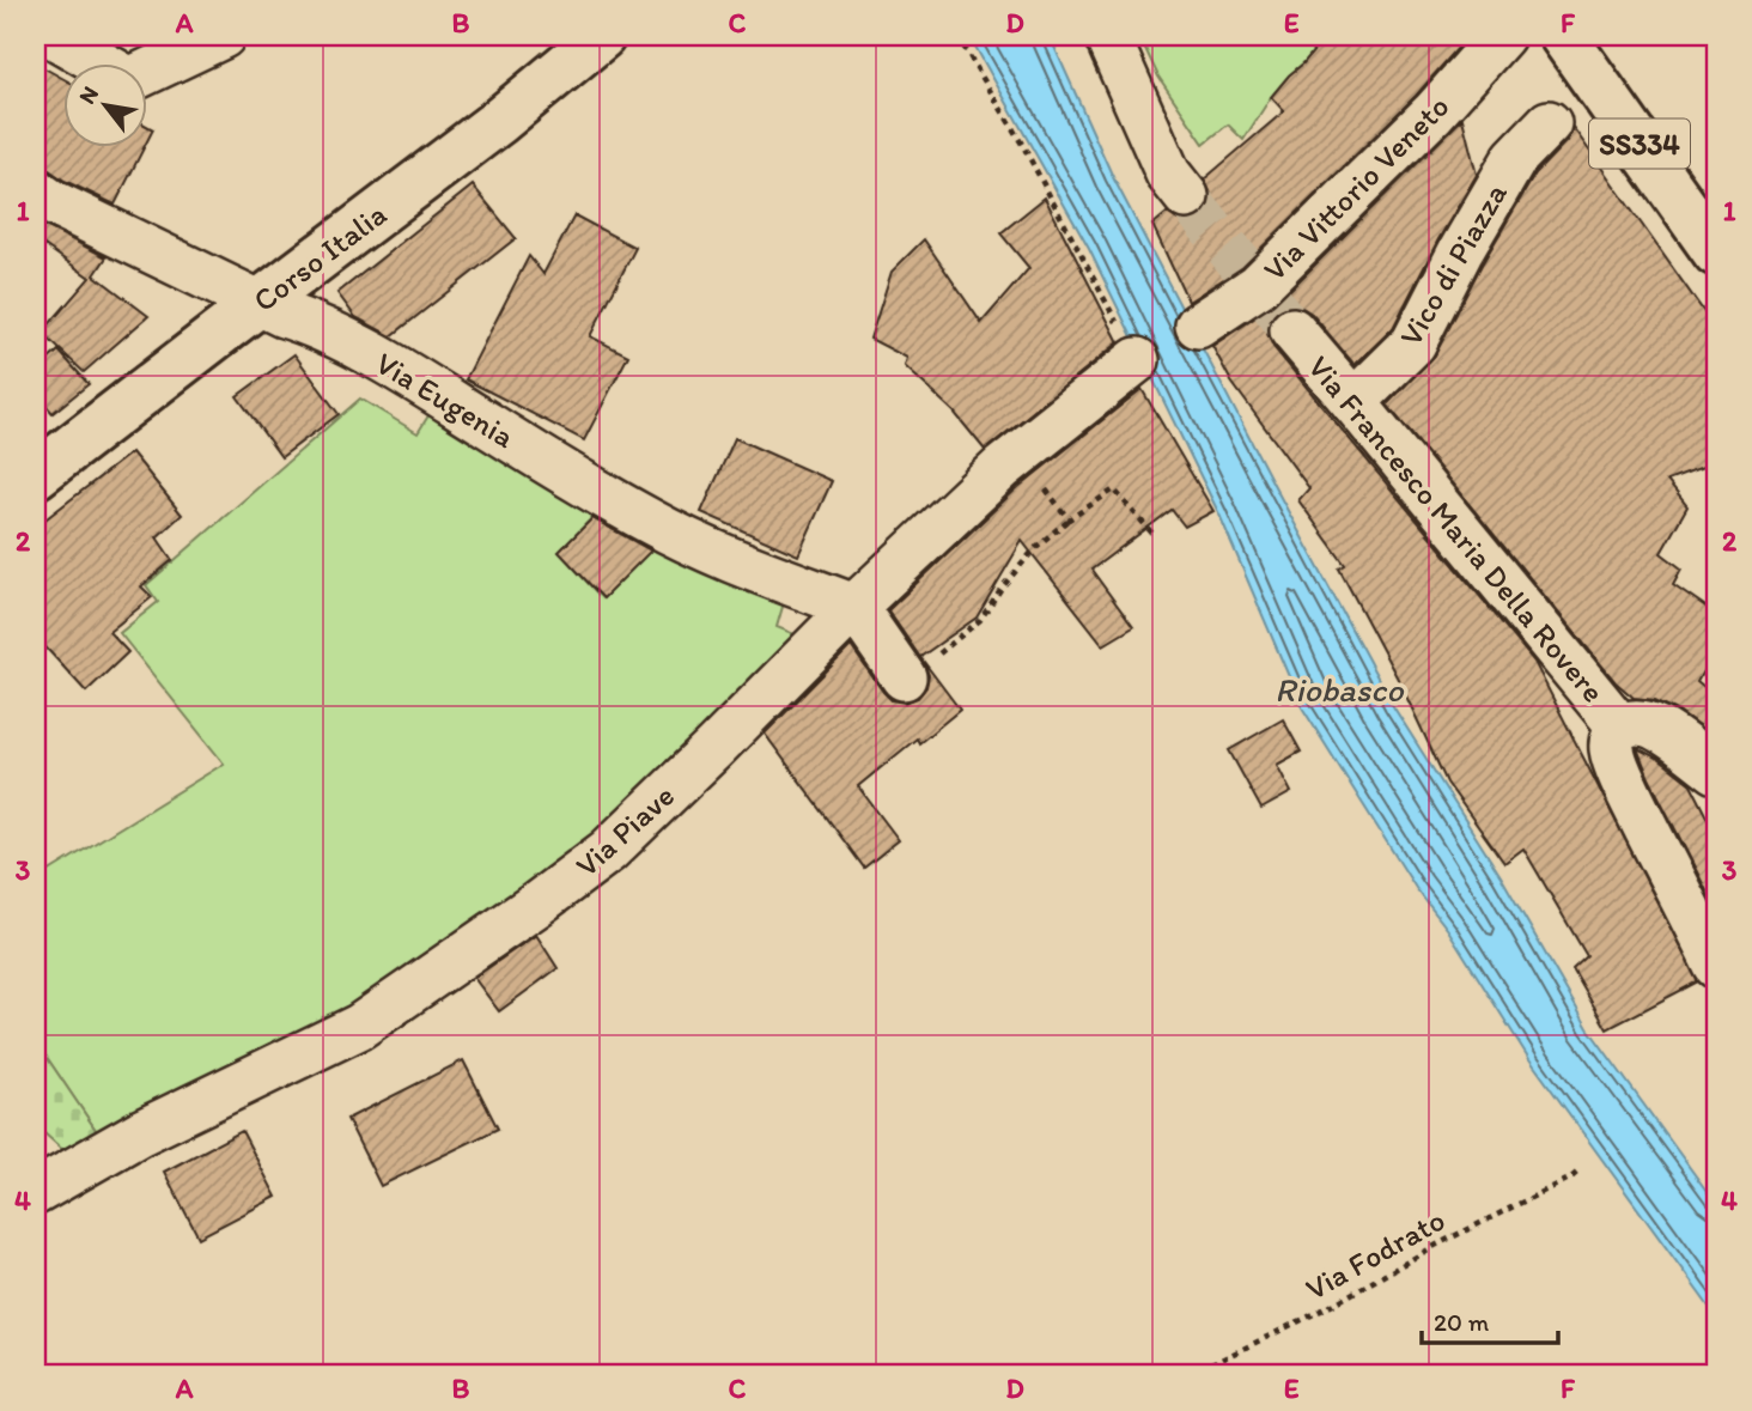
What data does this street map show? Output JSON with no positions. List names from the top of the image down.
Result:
{
  "streets": {
    "main road": ["SS334", "Corso Italia"],
    "street": [
      "Via Vittorio Veneto",
      "Vico di Piazza",
      "Via Eugenia",
      "Via Francesco Maria Della Rovere",
      "Via Piave"
    ],
    "path": ["Via Fodrato"]
  },
  "crossings": [
    ["Corso Italia", "Via Eugenia"],
    ["Vico di Piazza", "Via Francesco Maria Della Rovere"],
    ["Via Eugenia", "Via Piave"]
  ],
  "water": ["Riobasco"],
  "scale_bar": "20 m",
  "north": "top left",
  "grid": {
    "columns": [
      "A",
      "B",
      "C",
      "D",
      "E",
      "F"
    ],
    "rows": [
      "1",
      "2",
      "3",
      "4"
    ]
  }
}
